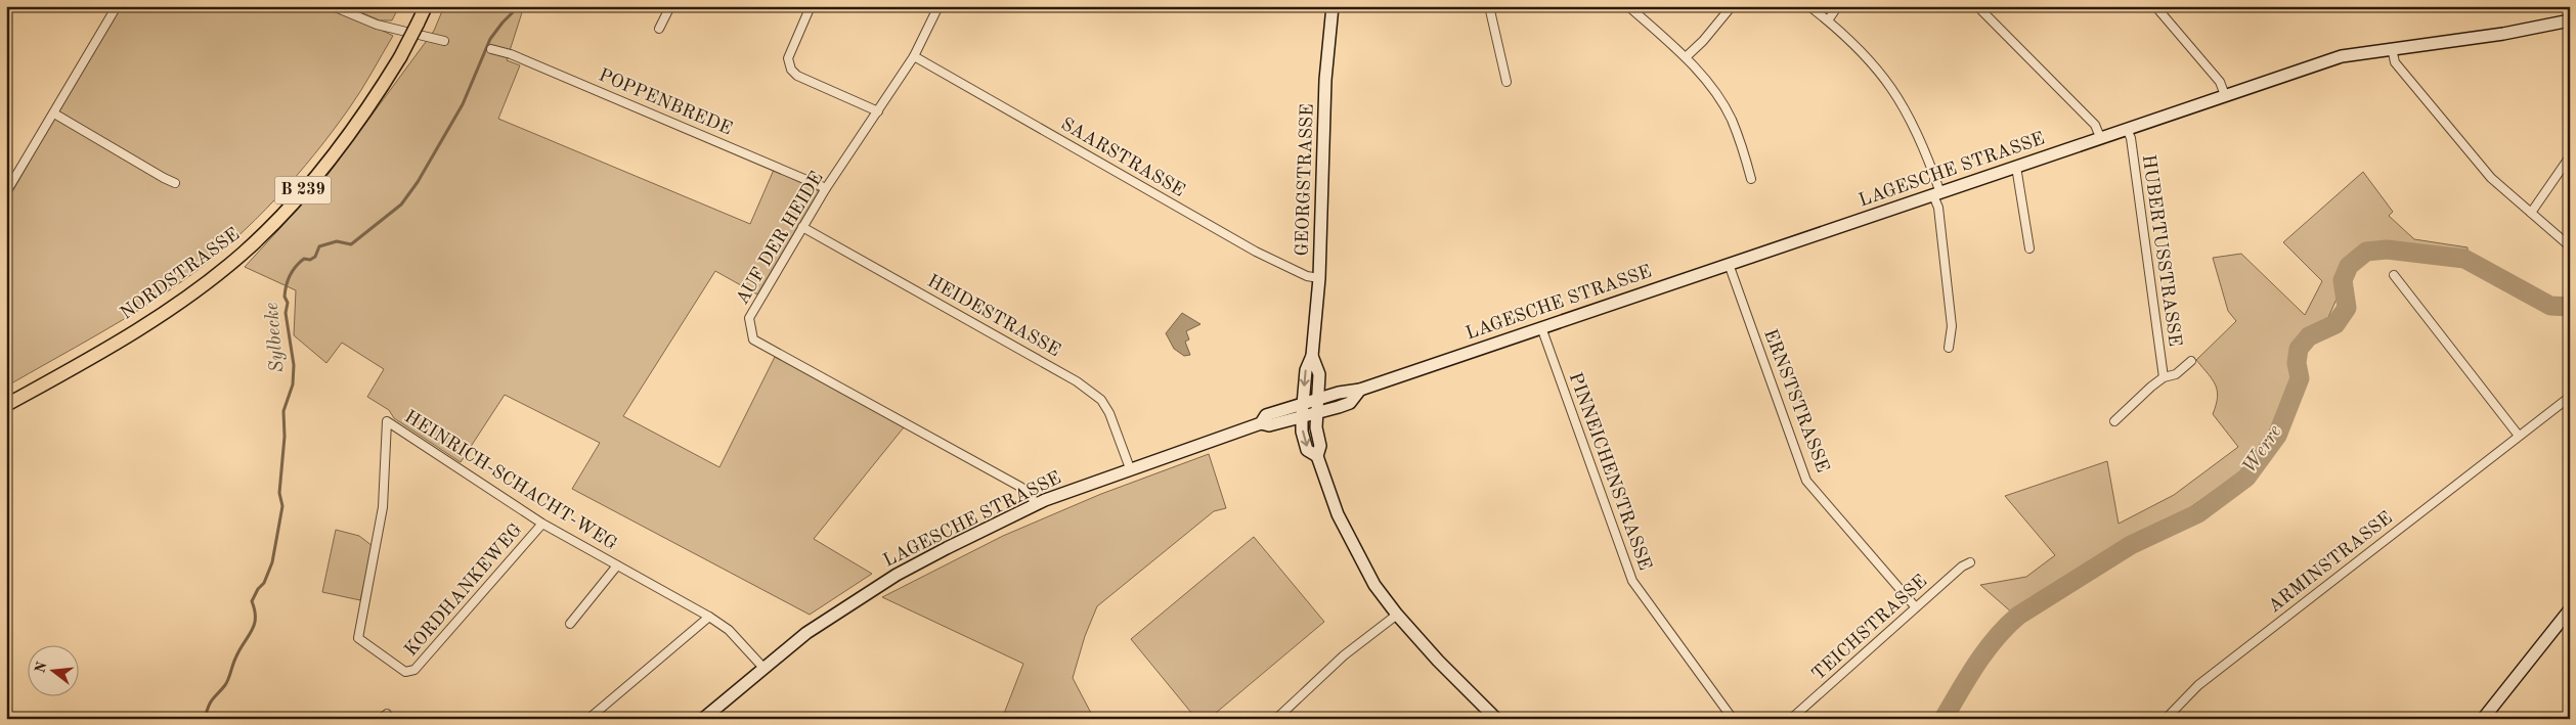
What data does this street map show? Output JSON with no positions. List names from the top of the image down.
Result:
{
  "streets": {
    "main road": ["B 239", "NORDSTRASSE"],
    "street": [
      "POPPENBREDE",
      "SAARSTRASSE",
      "LAGESCHE STRASSE",
      "GEORGSTRASSE",
      "AUF DER HEIDE",
      "HUBERTUSSTRASSE",
      "HEIDESTRASSE",
      "ERNSTSTRASSE",
      "PINNEICHENSTRASSE",
      "HEINRICH-SCHACHT-WEG",
      "ARMINSTRASSE",
      "KORDHANKEWEG",
      "TEICHSTRASSE"
    ]
  },
  "crossings": [
    ["POPPENBREDE", "AUF DER HEIDE"],
    ["SAARSTRASSE", "GEORGSTRASSE"],
    ["SAARSTRASSE", "AUF DER HEIDE"],
    ["LAGESCHE STRASSE", "GEORGSTRASSE"],
    ["LAGESCHE STRASSE", "AUF DER HEIDE"],
    ["LAGESCHE STRASSE", "HUBERTUSSTRASSE"],
    ["LAGESCHE STRASSE", "HEIDESTRASSE"],
    ["LAGESCHE STRASSE", "ERNSTSTRASSE"],
    ["LAGESCHE STRASSE", "PINNEICHENSTRASSE"],
    ["LAGESCHE STRASSE", "HEINRICH-SCHACHT-WEG"],
    ["AUF DER HEIDE", "HEIDESTRASSE"],
    ["ERNSTSTRASSE", "TEICHSTRASSE"],
    ["HEINRICH-SCHACHT-WEG", "KORDHANKEWEG"]
  ],
  "water": ["Sylbecke", "Werre"],
  "north": "left"
}
